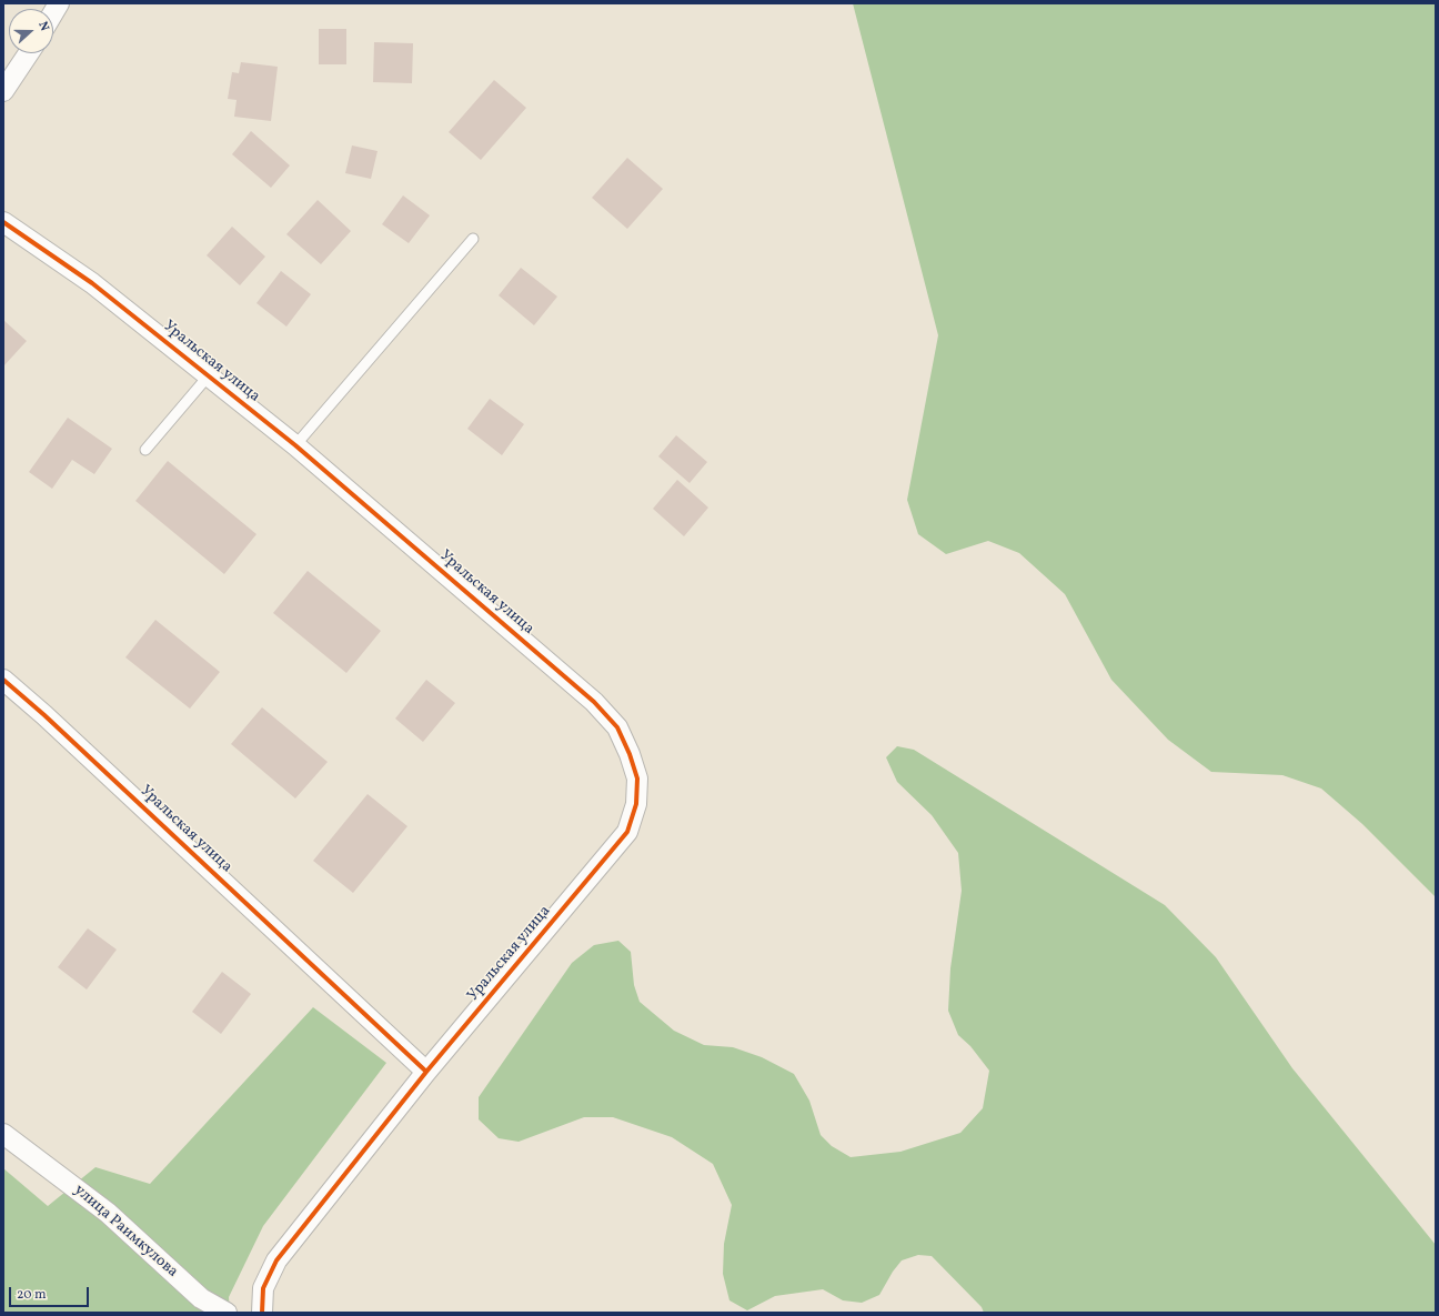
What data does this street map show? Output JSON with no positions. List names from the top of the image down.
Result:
{
  "streets": {
    "street": ["Уральская улица", "улица Раимкулова"]
  },
  "scale_bar": "20 m",
  "north": "right"
}
